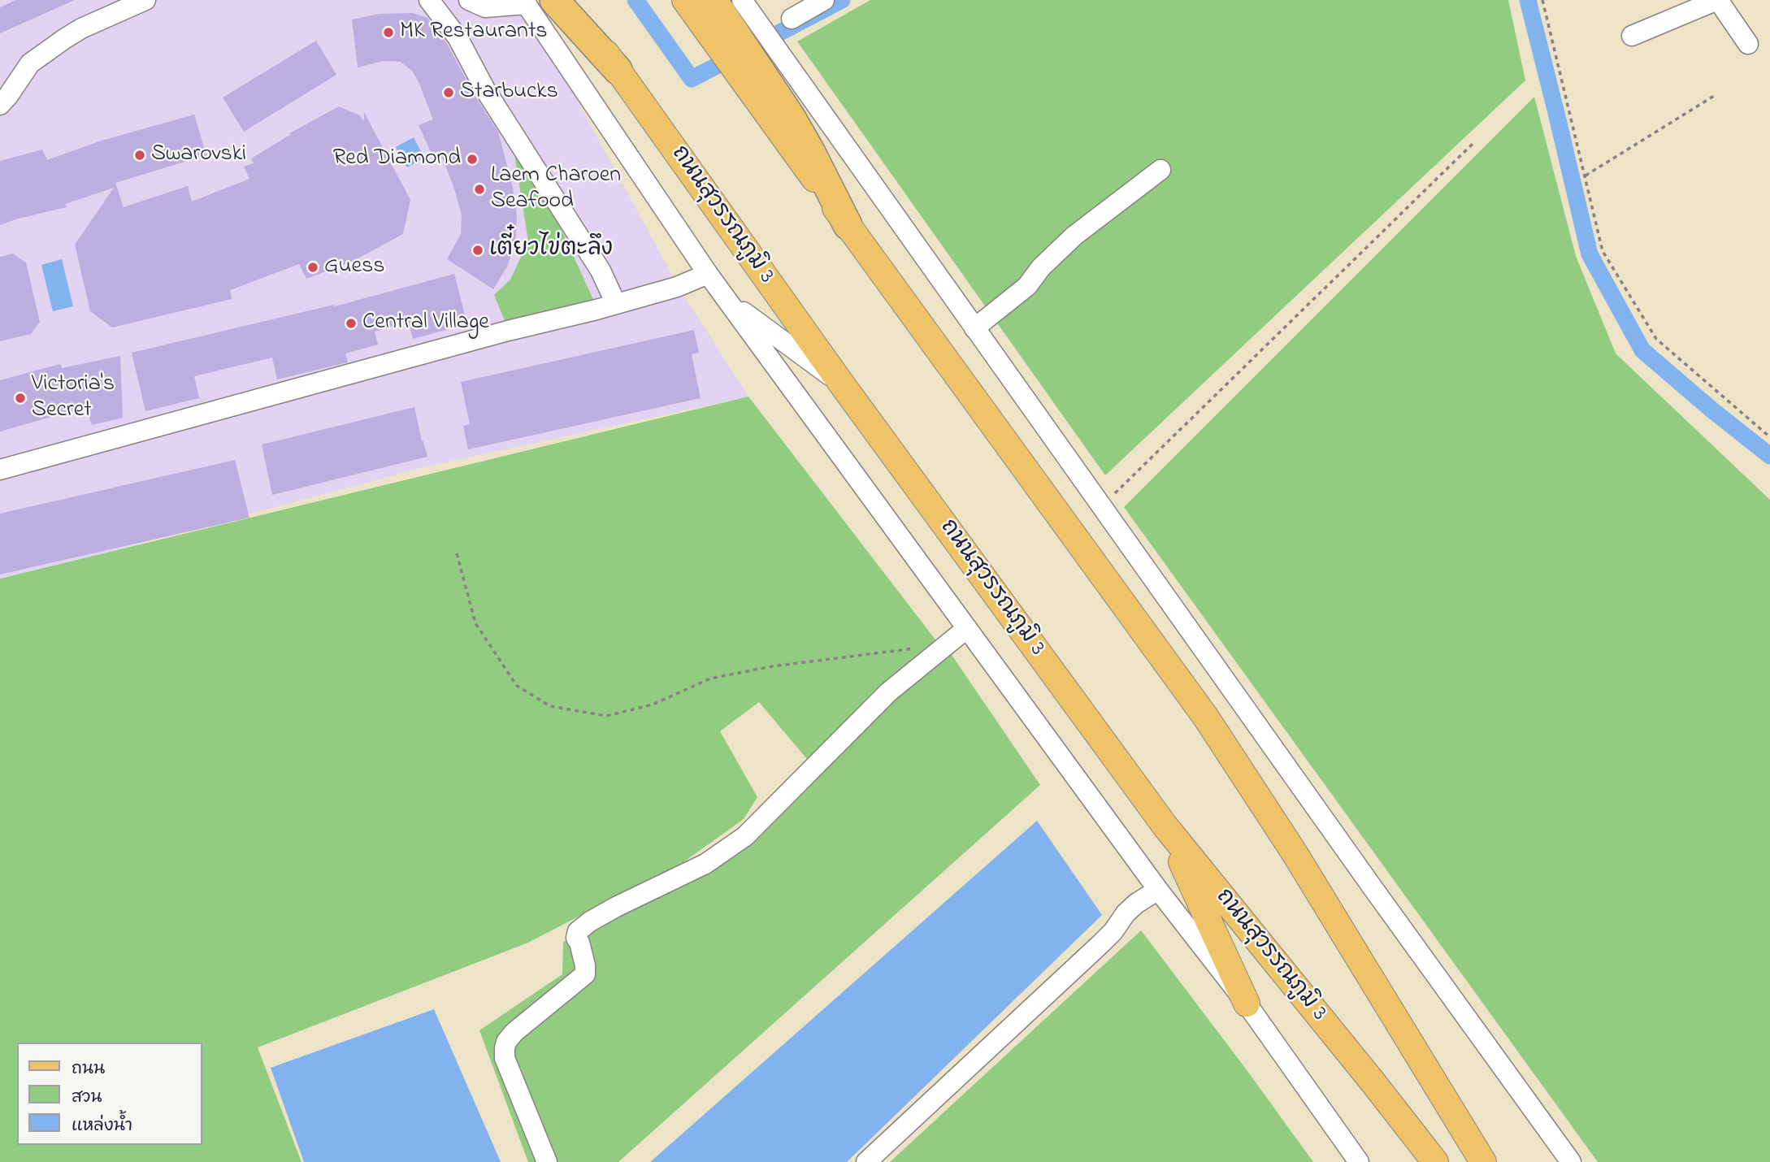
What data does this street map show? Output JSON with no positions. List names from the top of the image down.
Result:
{
  "streets": {
    "main road": ["ถนนสุวรรณภูมิ 3"]
  },
  "places": [
    "MK Restaurants",
    "Starbucks",
    "Swarovski",
    "Red Diamond",
    "Laem Charoen Seafood",
    "เตี๋ยวไข่ตะลึง",
    "Guess",
    "Central Village",
    "Victoria's Secret"
  ],
  "legend": ["ถนน", "สวน", "แหล่งน้ำ"]
}
